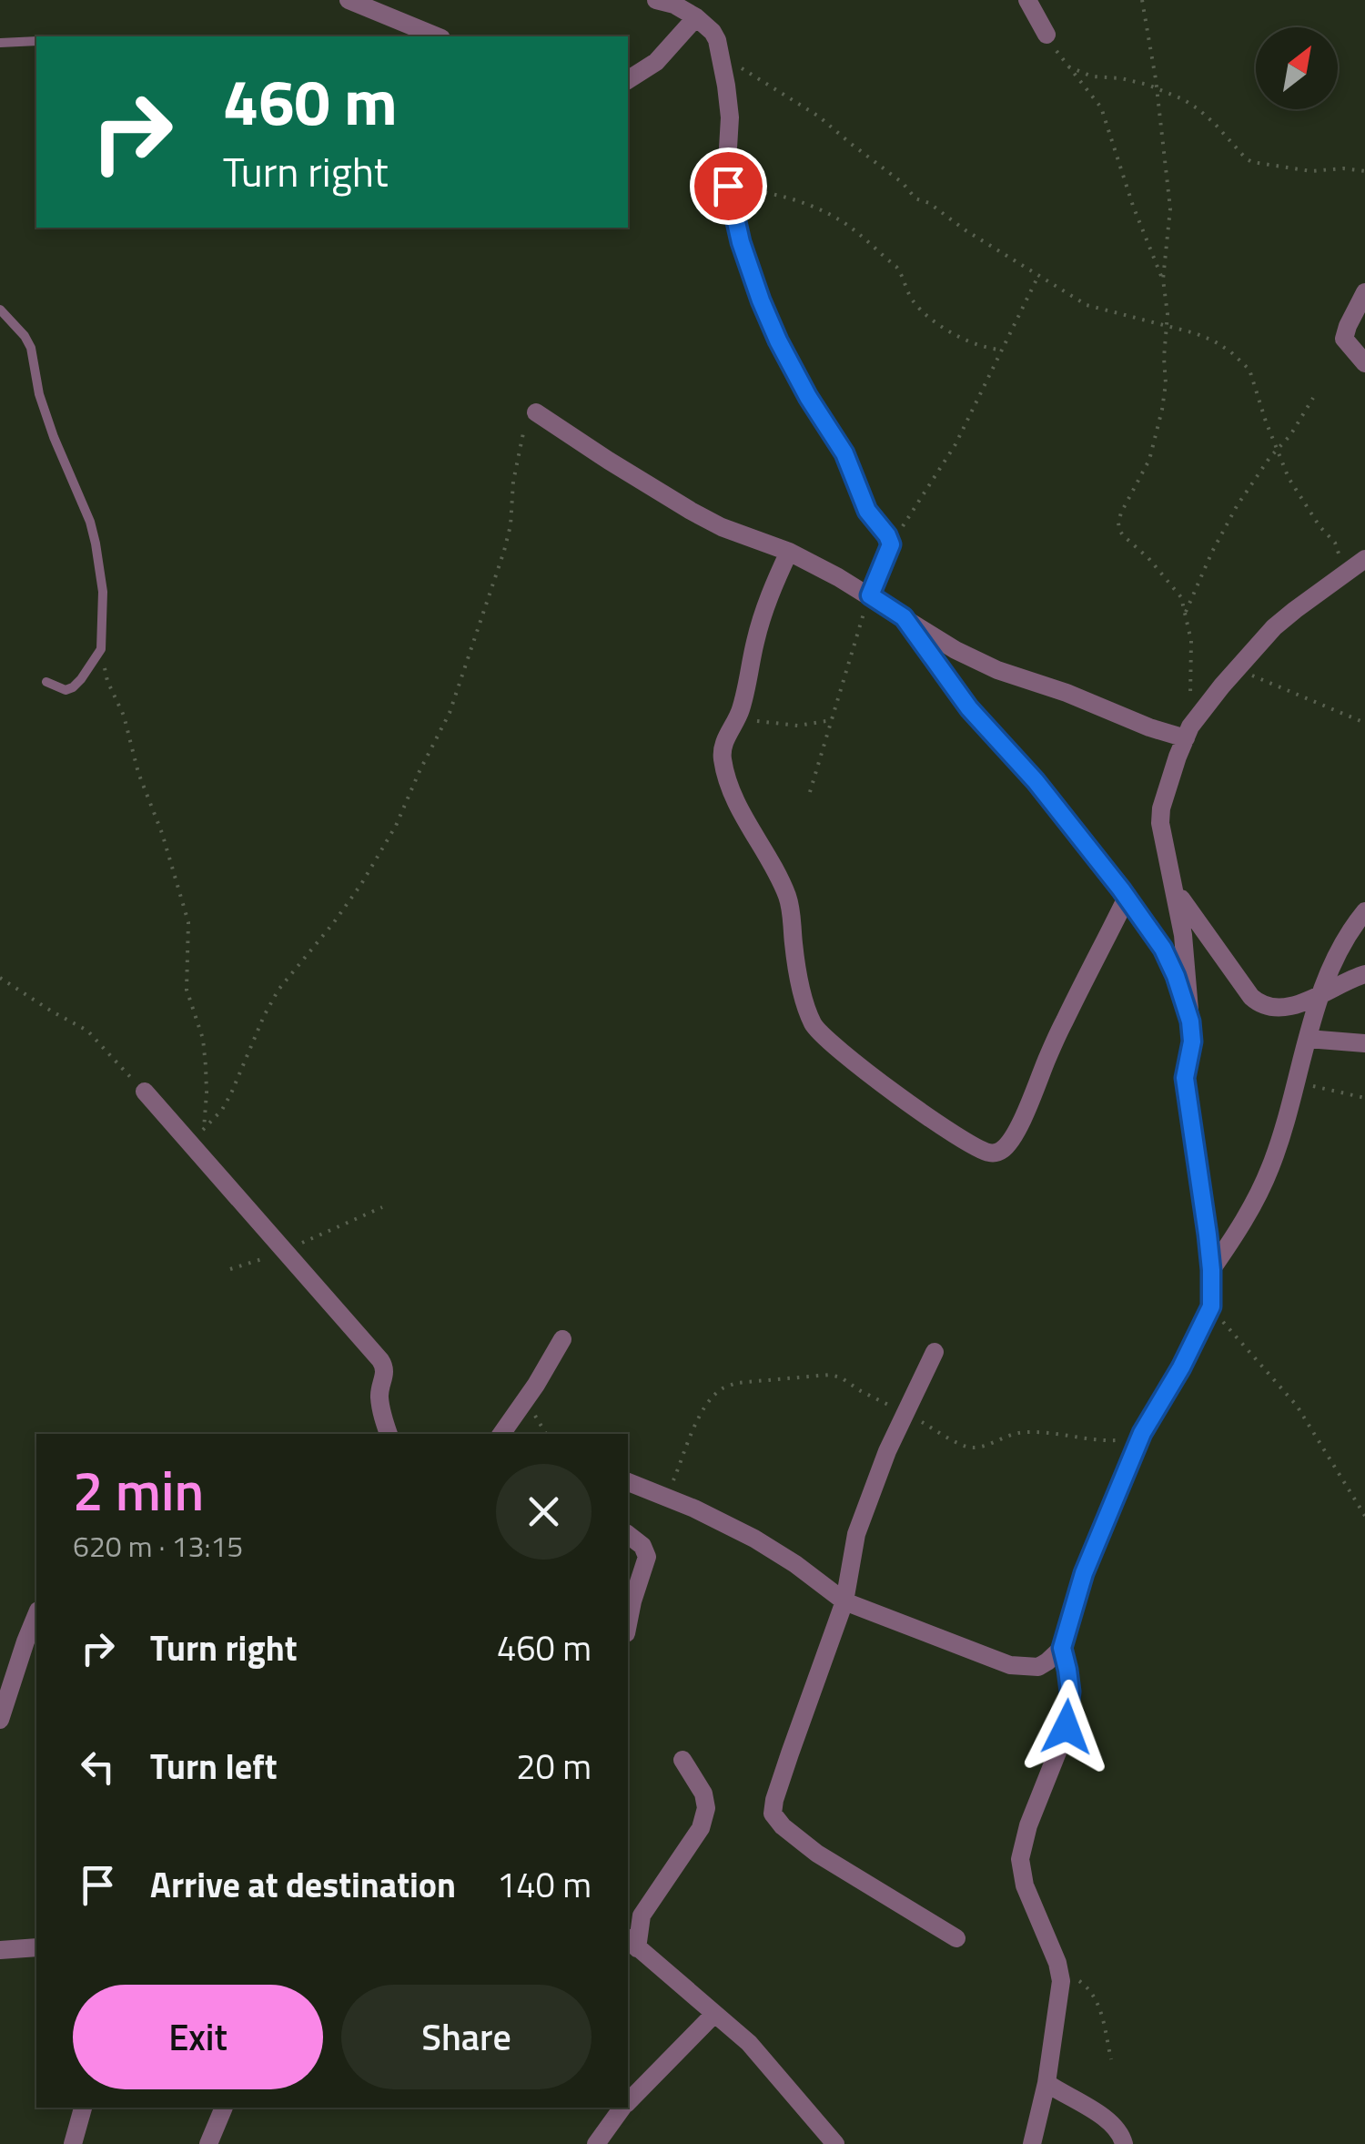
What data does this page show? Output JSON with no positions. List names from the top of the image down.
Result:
{
  "north": "top right",
  "page": {
    "turn": ["460 m", "Turn right"],
    "heading": ["2 min", "620 m · 13:15"],
    "list": [
      {
        "name": "Turn right",
        "value": "460 m"
      },
      {
        "name": "Turn left",
        "value": "20 m"
      },
      {
        "name": "Arrive at destination",
        "value": "140 m"
      }
    ],
    "buttons": ["Exit", "Share"]
  }
}
